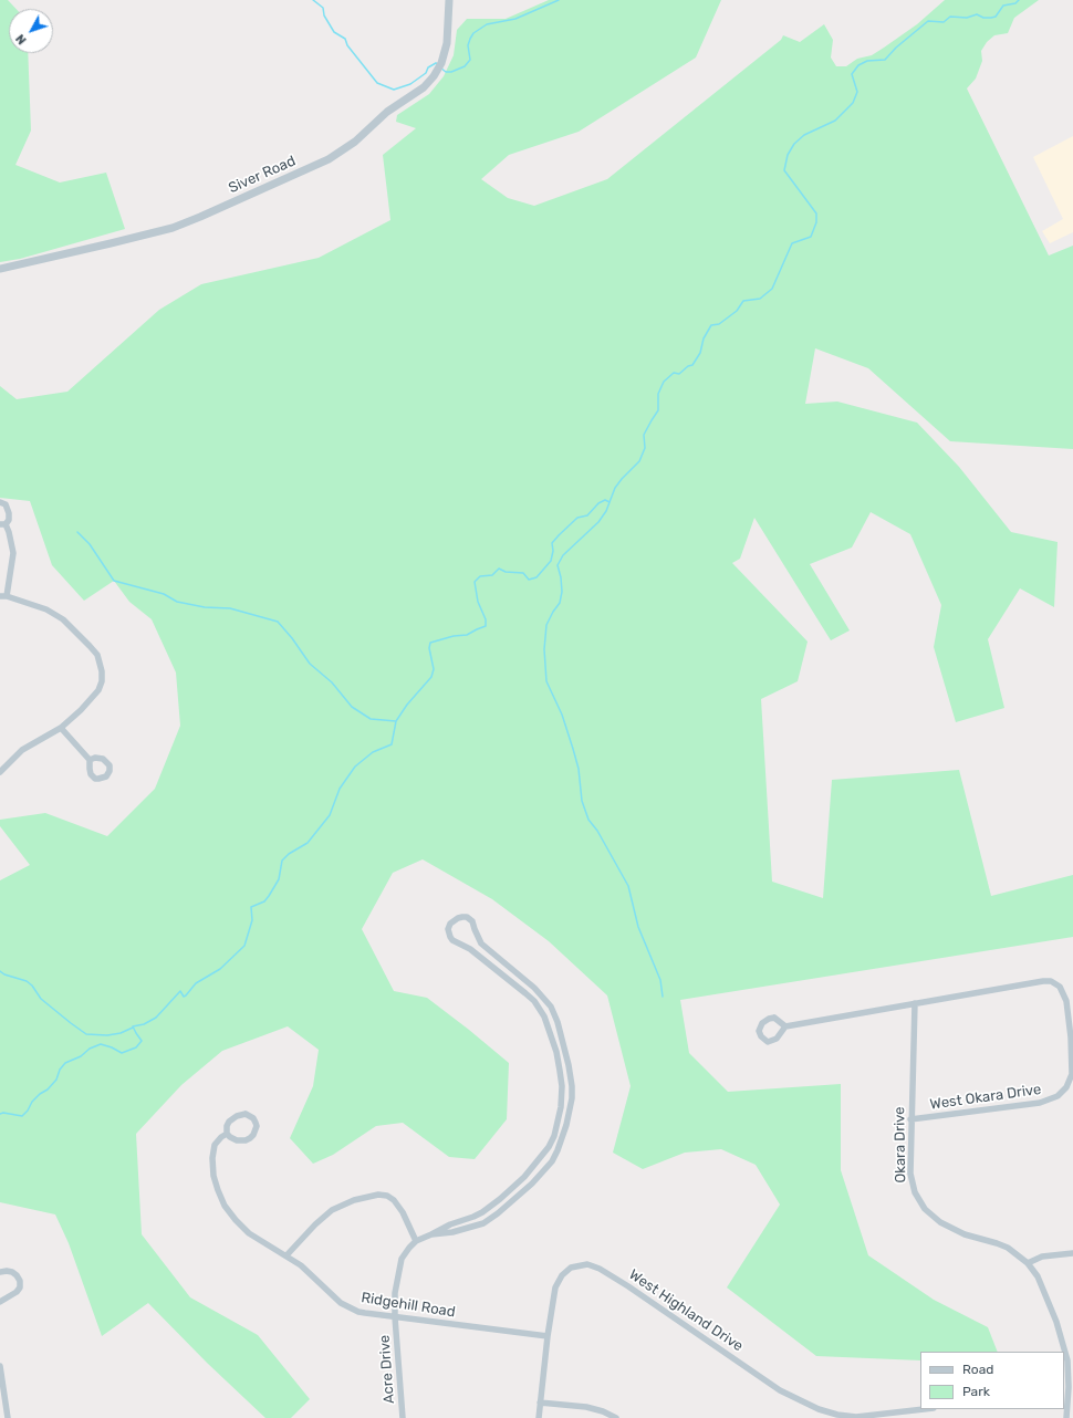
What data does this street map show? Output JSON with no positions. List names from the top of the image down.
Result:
{
  "streets": {
    "street": [
      "Siver Road",
      "West Okara Drive",
      "Okara Drive",
      "Ridgehill Road",
      "West Highland Drive",
      "Acre Drive"
    ]
  },
  "crossings": [
    ["West Okara Drive", "Okara Drive"],
    ["Ridgehill Road", "West Highland Drive"],
    ["Ridgehill Road", "Acre Drive"]
  ],
  "legend": ["Road", "Park"],
  "north": "bottom left"
}
